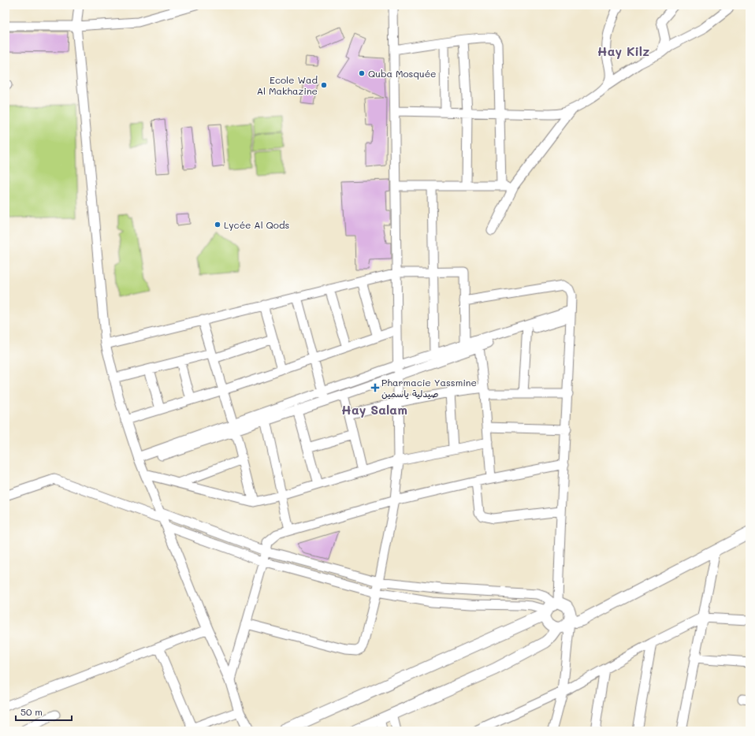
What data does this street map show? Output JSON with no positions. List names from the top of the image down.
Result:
{
  "districts": ["Hay Kilz", "Hay Salam"],
  "places": {
    "other": ["Quba Mosquée", "Ecole Wad Al Makhazine", "Lycée Al Qods"],
    "health": ["Pharmacie Yassmine صيدلية ياسمين"]
  },
  "scale_bar": "50 m"
}
